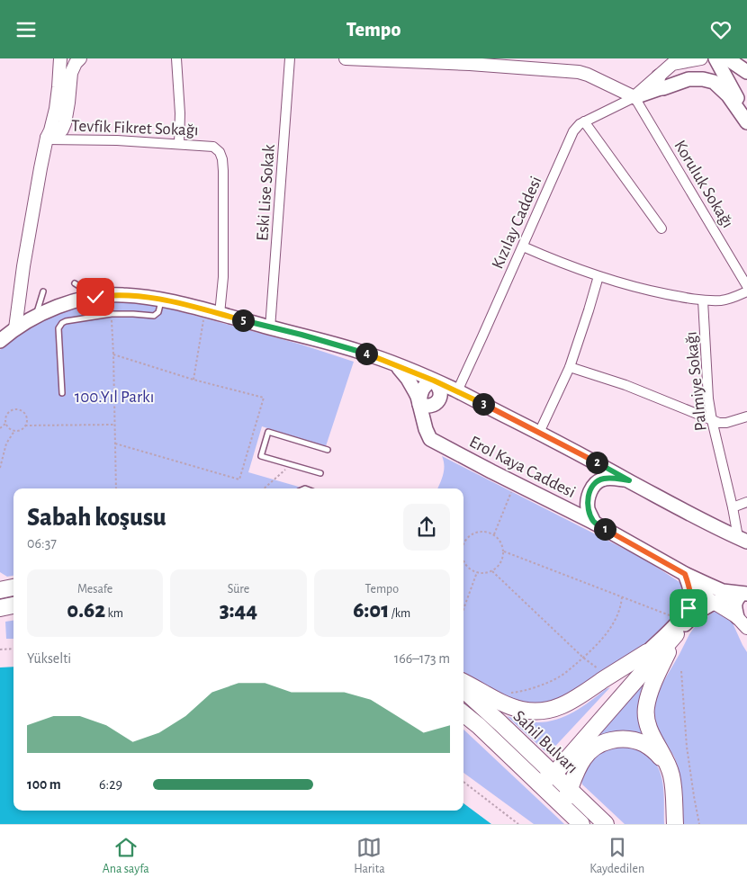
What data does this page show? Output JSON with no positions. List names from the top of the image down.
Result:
{
  "streets": {
    "highway": ["Sahil Bulvarı"],
    "main road": ["Erol Kaya Caddesi"],
    "street": [
      "Tevfik Fikret Sokağı",
      "Koruluk Sokağı",
      "Eski Lise Sokak",
      "Kızılay Caddesi",
      "Palmiye Sokağı"
    ]
  },
  "crossings": [
    ["Tevfik Fikret Sokağı", "Erol Kaya Caddesi"],
    ["Koruluk Sokağı", "Kızılay Caddesi"],
    ["Eski Lise Sokak", "Erol Kaya Caddesi"],
    ["Kızılay Caddesi", "Erol Kaya Caddesi"],
    ["Palmiye Sokağı", "Erol Kaya Caddesi"]
  ],
  "parks": ["100.Yıl Parkı"],
  "page": {
    "header": "Tempo",
    "pins": [
      "5",
      "4",
      "3",
      "2",
      "1"
    ],
    "heading": ["Sabah koşusu", "06:37"],
    "stats": [
      ["Mesafe", "0.62 km"],
      ["Süre", "3:44"],
      ["Tempo", "6:01 /km"]
    ],
    "chart": ["Yükselti", "166–173 m"],
    "list": [
      {
        "name": "100 m",
        "note": "6:29"
      }
    ],
    "tabs": ["Ana sayfa", "Harita", "Kaydedilen"]
  }
}
